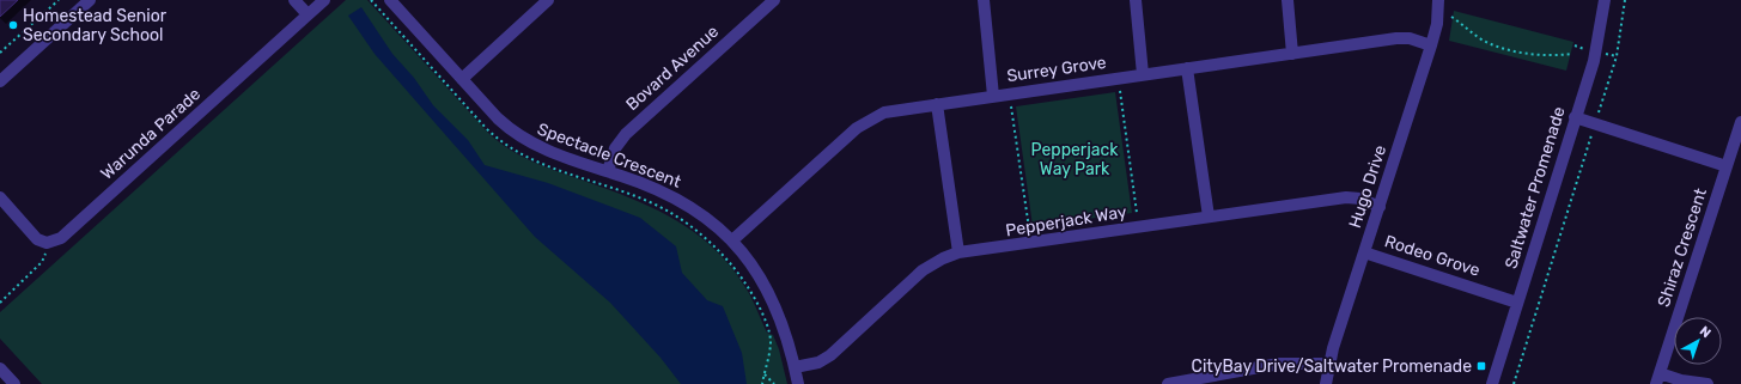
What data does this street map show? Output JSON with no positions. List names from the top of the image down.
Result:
{
  "streets": {
    "street": [
      "Bovard Avenue",
      "Surrey Grove",
      "Warunda Parade",
      "Spectacle Crescent",
      "Hugo Drive",
      "Saltwater Promenade",
      "Pepperjack Way",
      "Shiraz Crescent",
      "Rodeo Grove"
    ]
  },
  "crossings": [
    ["Bovard Avenue", "Spectacle Crescent"],
    ["Surrey Grove", "Spectacle Crescent"],
    ["Surrey Grove", "Hugo Drive"],
    ["Spectacle Crescent", "Pepperjack Way"],
    ["Hugo Drive", "Pepperjack Way"],
    ["Hugo Drive", "Rodeo Grove"],
    ["Saltwater Promenade", "Rodeo Grove"]
  ],
  "parks": ["Pepperjack Way Park"],
  "places": {
    "other": ["Homestead Senior Secondary School"],
    "transit": ["CityBay Drive/Saltwater Promenade"]
  },
  "north": "top right"
}
